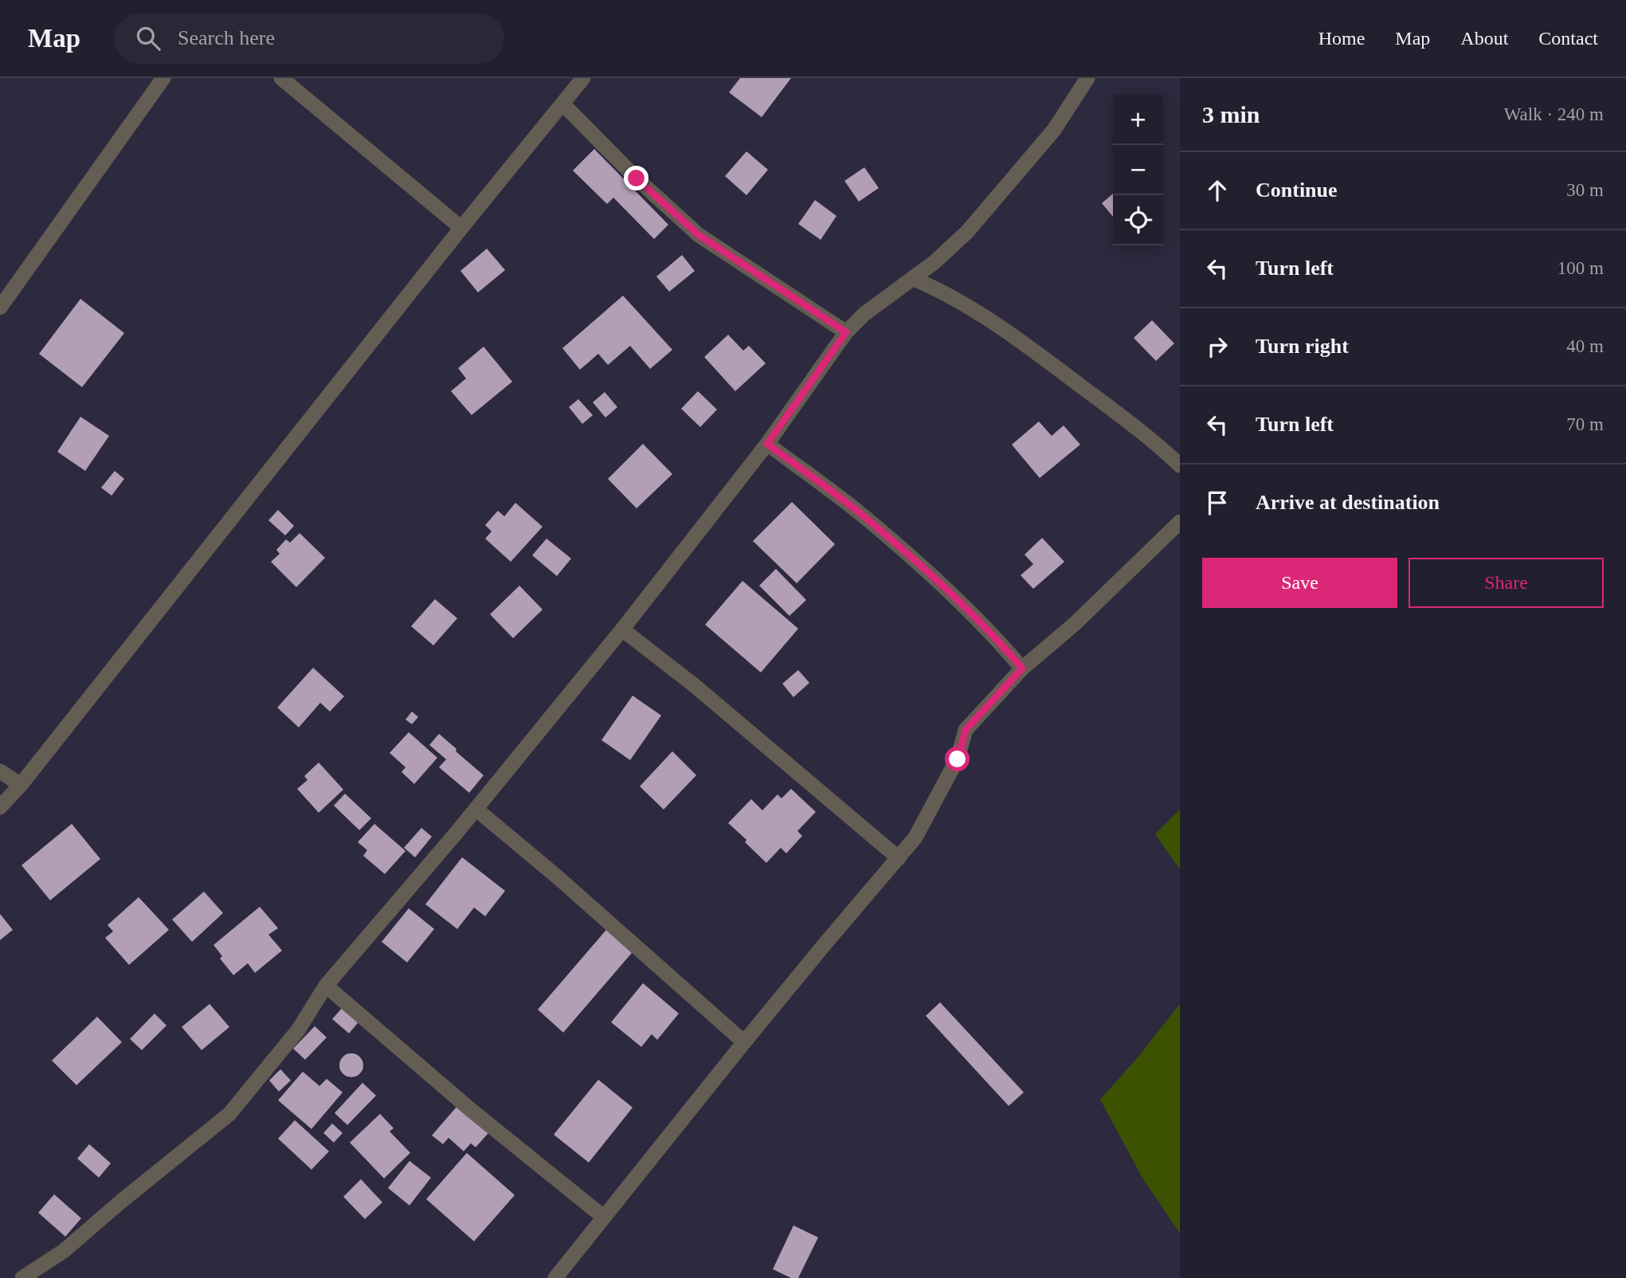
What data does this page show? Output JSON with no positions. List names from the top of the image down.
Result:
{
  "page": {
    "header": "Map",
    "search": "Search here",
    "nav": [
      "Home",
      "Map",
      "About",
      "Contact"
    ],
    "heading": ["3 min", "Walk · 240 m"],
    "map_buttons": ["+", "−"],
    "list": [
      ["Continue", "30 m"],
      ["Turn left", "100 m"],
      ["Turn right", "40 m"],
      ["Turn left", "70 m"],
      "Arrive at destination"
    ],
    "buttons": ["Save", "Share"]
  }
}
